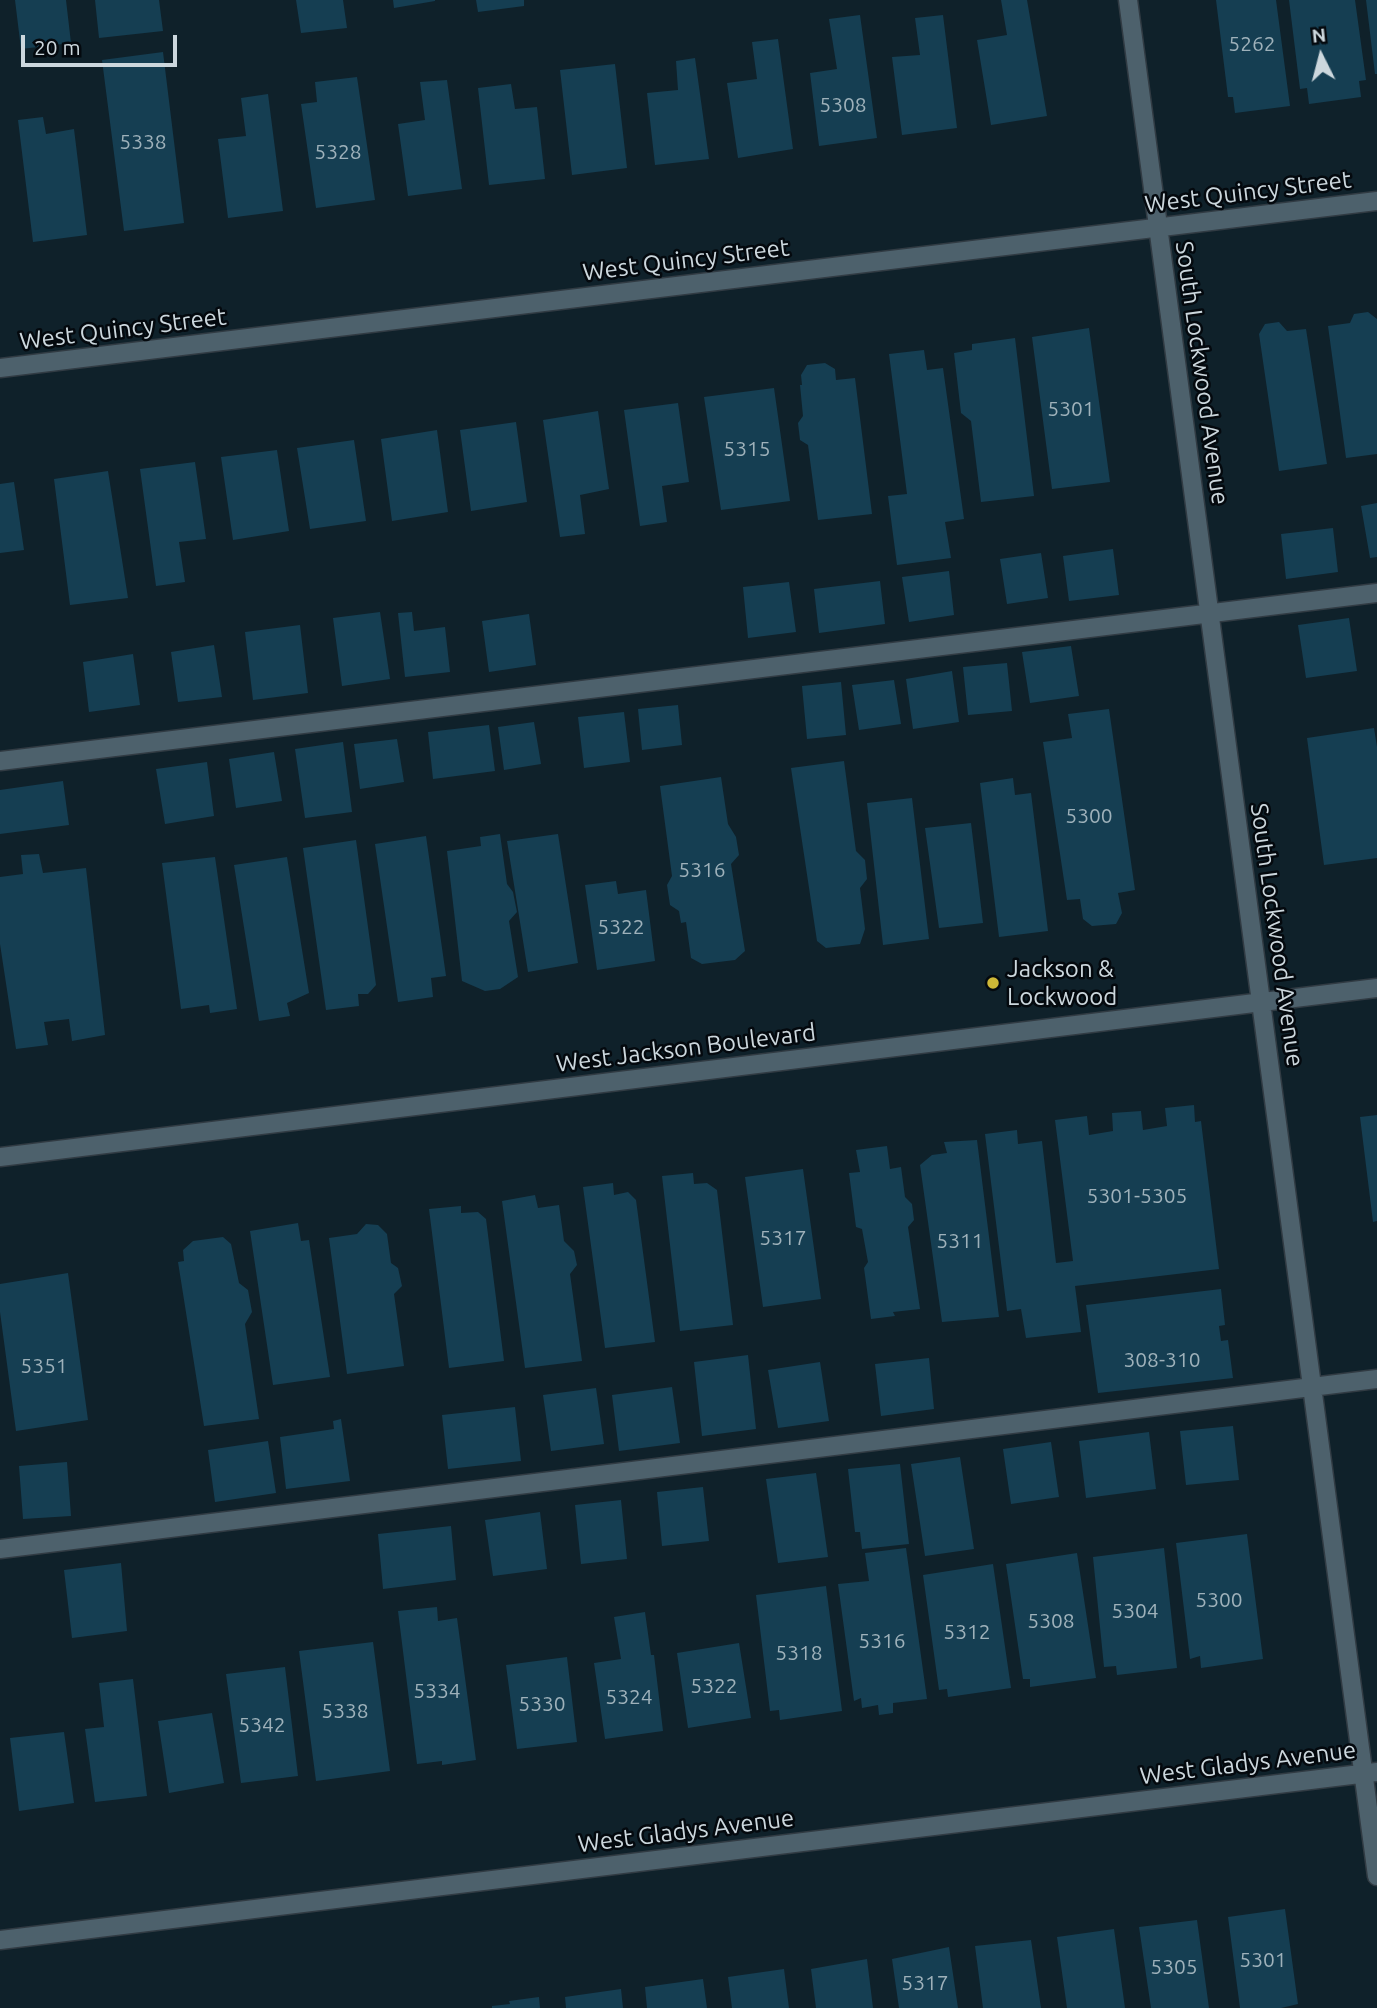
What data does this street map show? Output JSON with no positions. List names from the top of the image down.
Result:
{
  "streets": {
    "street": [
      "West Quincy Street",
      "South Lockwood Avenue",
      "West Jackson Boulevard",
      "West Gladys Avenue"
    ]
  },
  "crossings": [
    ["West Quincy Street", "South Lockwood Avenue"],
    ["South Lockwood Avenue", "West Jackson Boulevard"],
    ["South Lockwood Avenue", "West Gladys Avenue"]
  ],
  "places": ["Jackson & Lockwood"],
  "house_numbers": [
    "5262",
    "5308",
    "5338",
    "5328",
    "5301",
    "5315",
    "5300",
    "5316",
    "5322",
    "5301-5305",
    "5317",
    "5311",
    "308-310",
    "5351",
    "5300",
    "5304",
    "5308",
    "5312",
    "5316",
    "5318",
    "5322",
    "5334",
    "5324",
    "5330",
    "5338",
    "5342",
    "5301",
    "5305",
    "5317"
  ],
  "scale_bar": "20 m",
  "north": "top"
}
